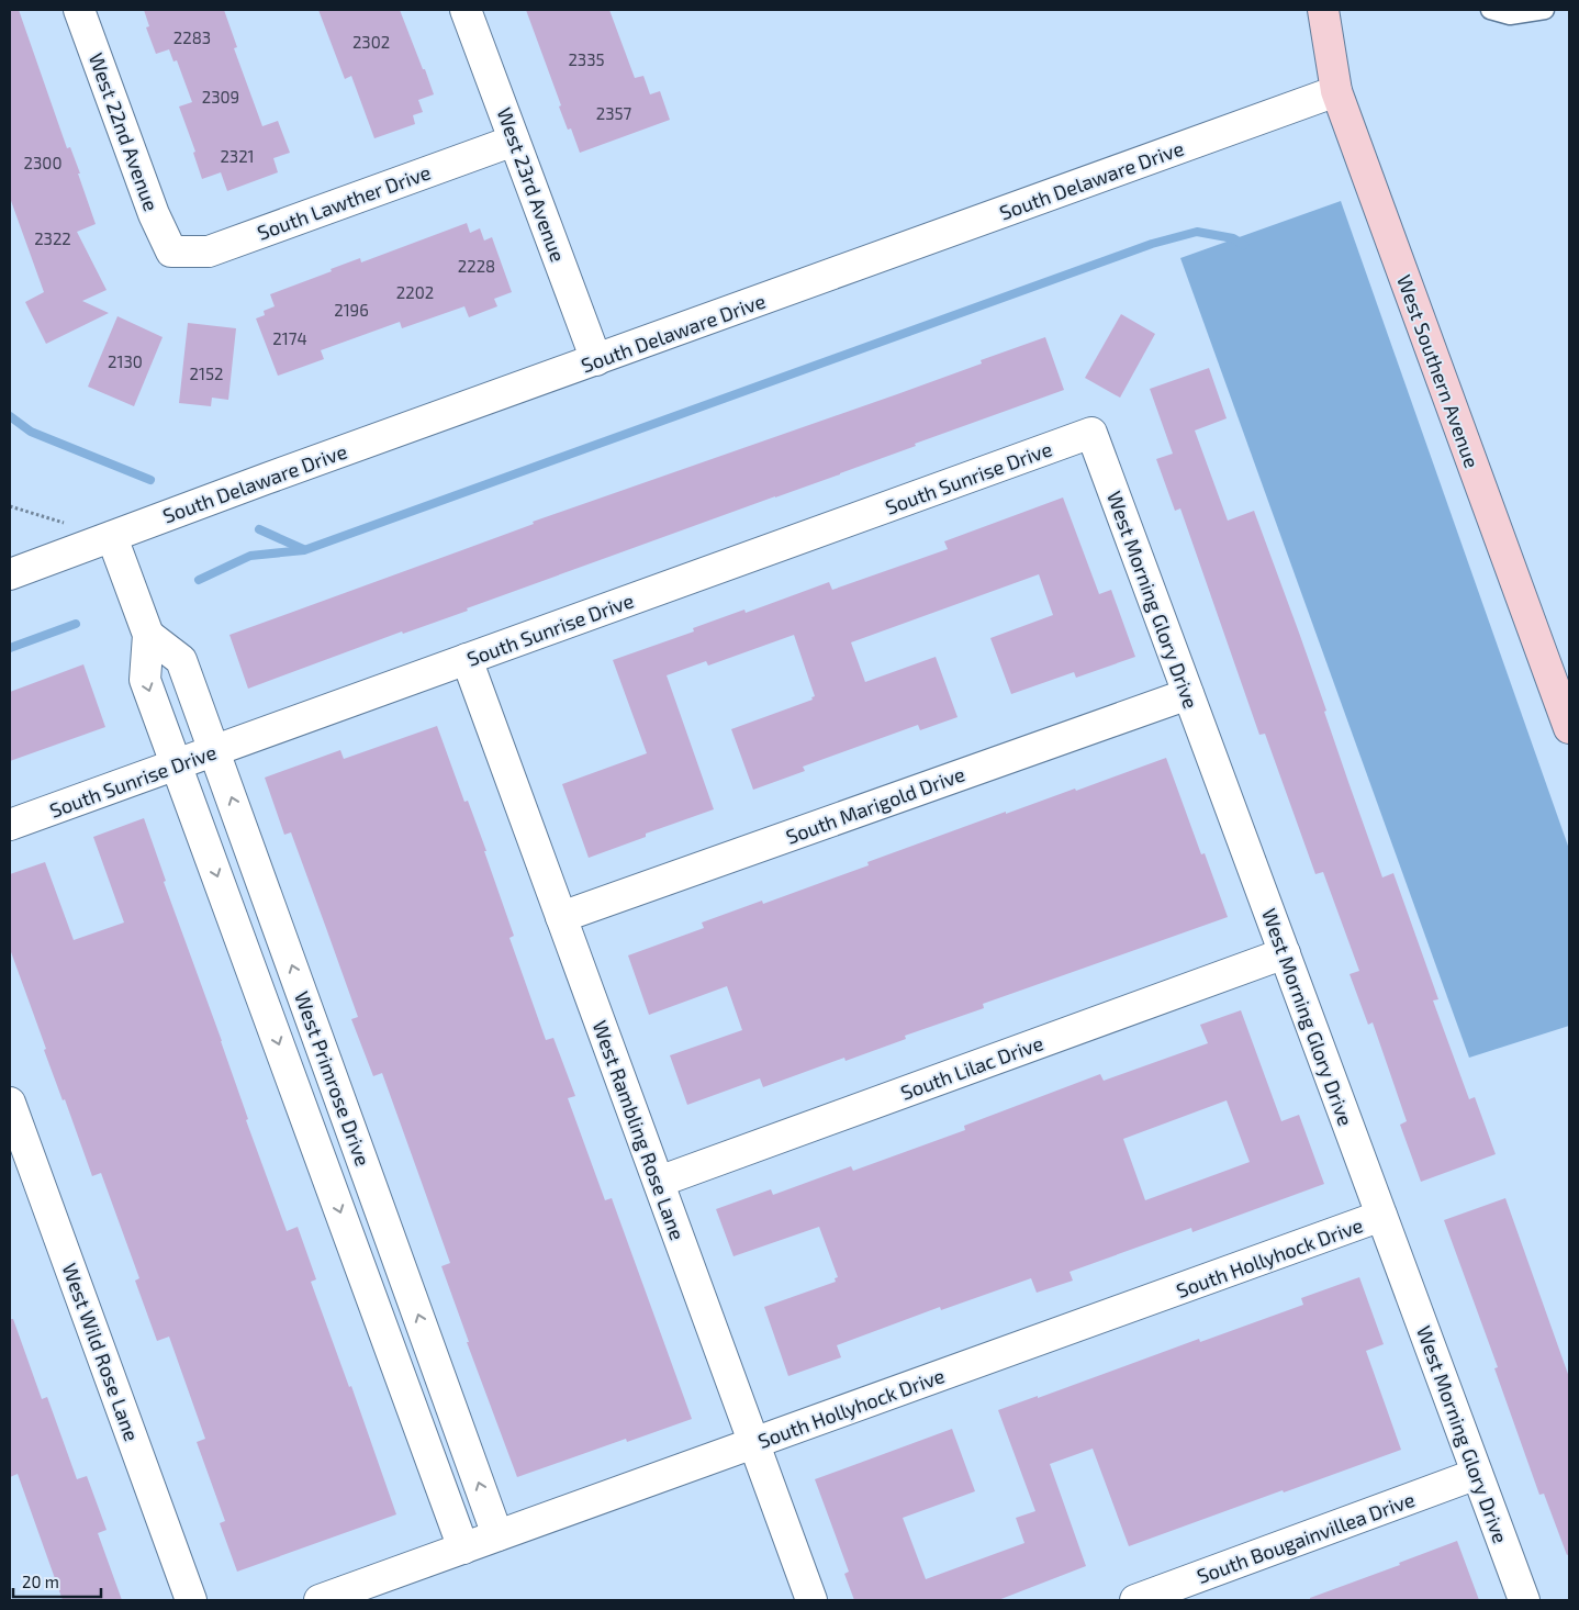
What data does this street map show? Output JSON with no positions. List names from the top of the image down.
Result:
{
  "streets": {
    "main road": ["West Southern Avenue"],
    "street": [
      "West 22nd Avenue",
      "South Delaware Drive",
      "West 23rd Avenue",
      "South Lawther Drive",
      "South Sunrise Drive",
      "West Morning Glory Drive",
      "South Marigold Drive",
      "South Lilac Drive",
      "West Primrose Drive",
      "West Rambling Rose Lane",
      "South Hollyhock Drive",
      "West Wild Rose Lane",
      "South Bougainvillea Drive"
    ]
  },
  "crossings": [
    ["West 22nd Avenue", "South Lawther Drive"],
    ["South Delaware Drive", "West 23rd Avenue"],
    ["South Delaware Drive", "West Southern Avenue"],
    ["South Delaware Drive", "West Primrose Drive"],
    ["West 23rd Avenue", "South Lawther Drive"],
    ["South Sunrise Drive", "West Morning Glory Drive"],
    ["South Sunrise Drive", "West Primrose Drive"],
    ["South Sunrise Drive", "West Rambling Rose Lane"],
    ["West Morning Glory Drive", "South Marigold Drive"],
    ["West Morning Glory Drive", "South Lilac Drive"],
    ["West Morning Glory Drive", "South Hollyhock Drive"],
    ["West Morning Glory Drive", "South Bougainvillea Drive"],
    ["South Marigold Drive", "West Rambling Rose Lane"],
    ["South Lilac Drive", "West Rambling Rose Lane"],
    ["West Primrose Drive", "South Hollyhock Drive"],
    ["West Rambling Rose Lane", "South Hollyhock Drive"]
  ],
  "house_numbers": [
    "2283",
    "2302",
    "2335",
    "2309",
    "2357",
    "2321",
    "2300",
    "2322",
    "2228",
    "2202",
    "2196",
    "2174",
    "2130",
    "2152"
  ],
  "scale_bar": "20 m"
}
